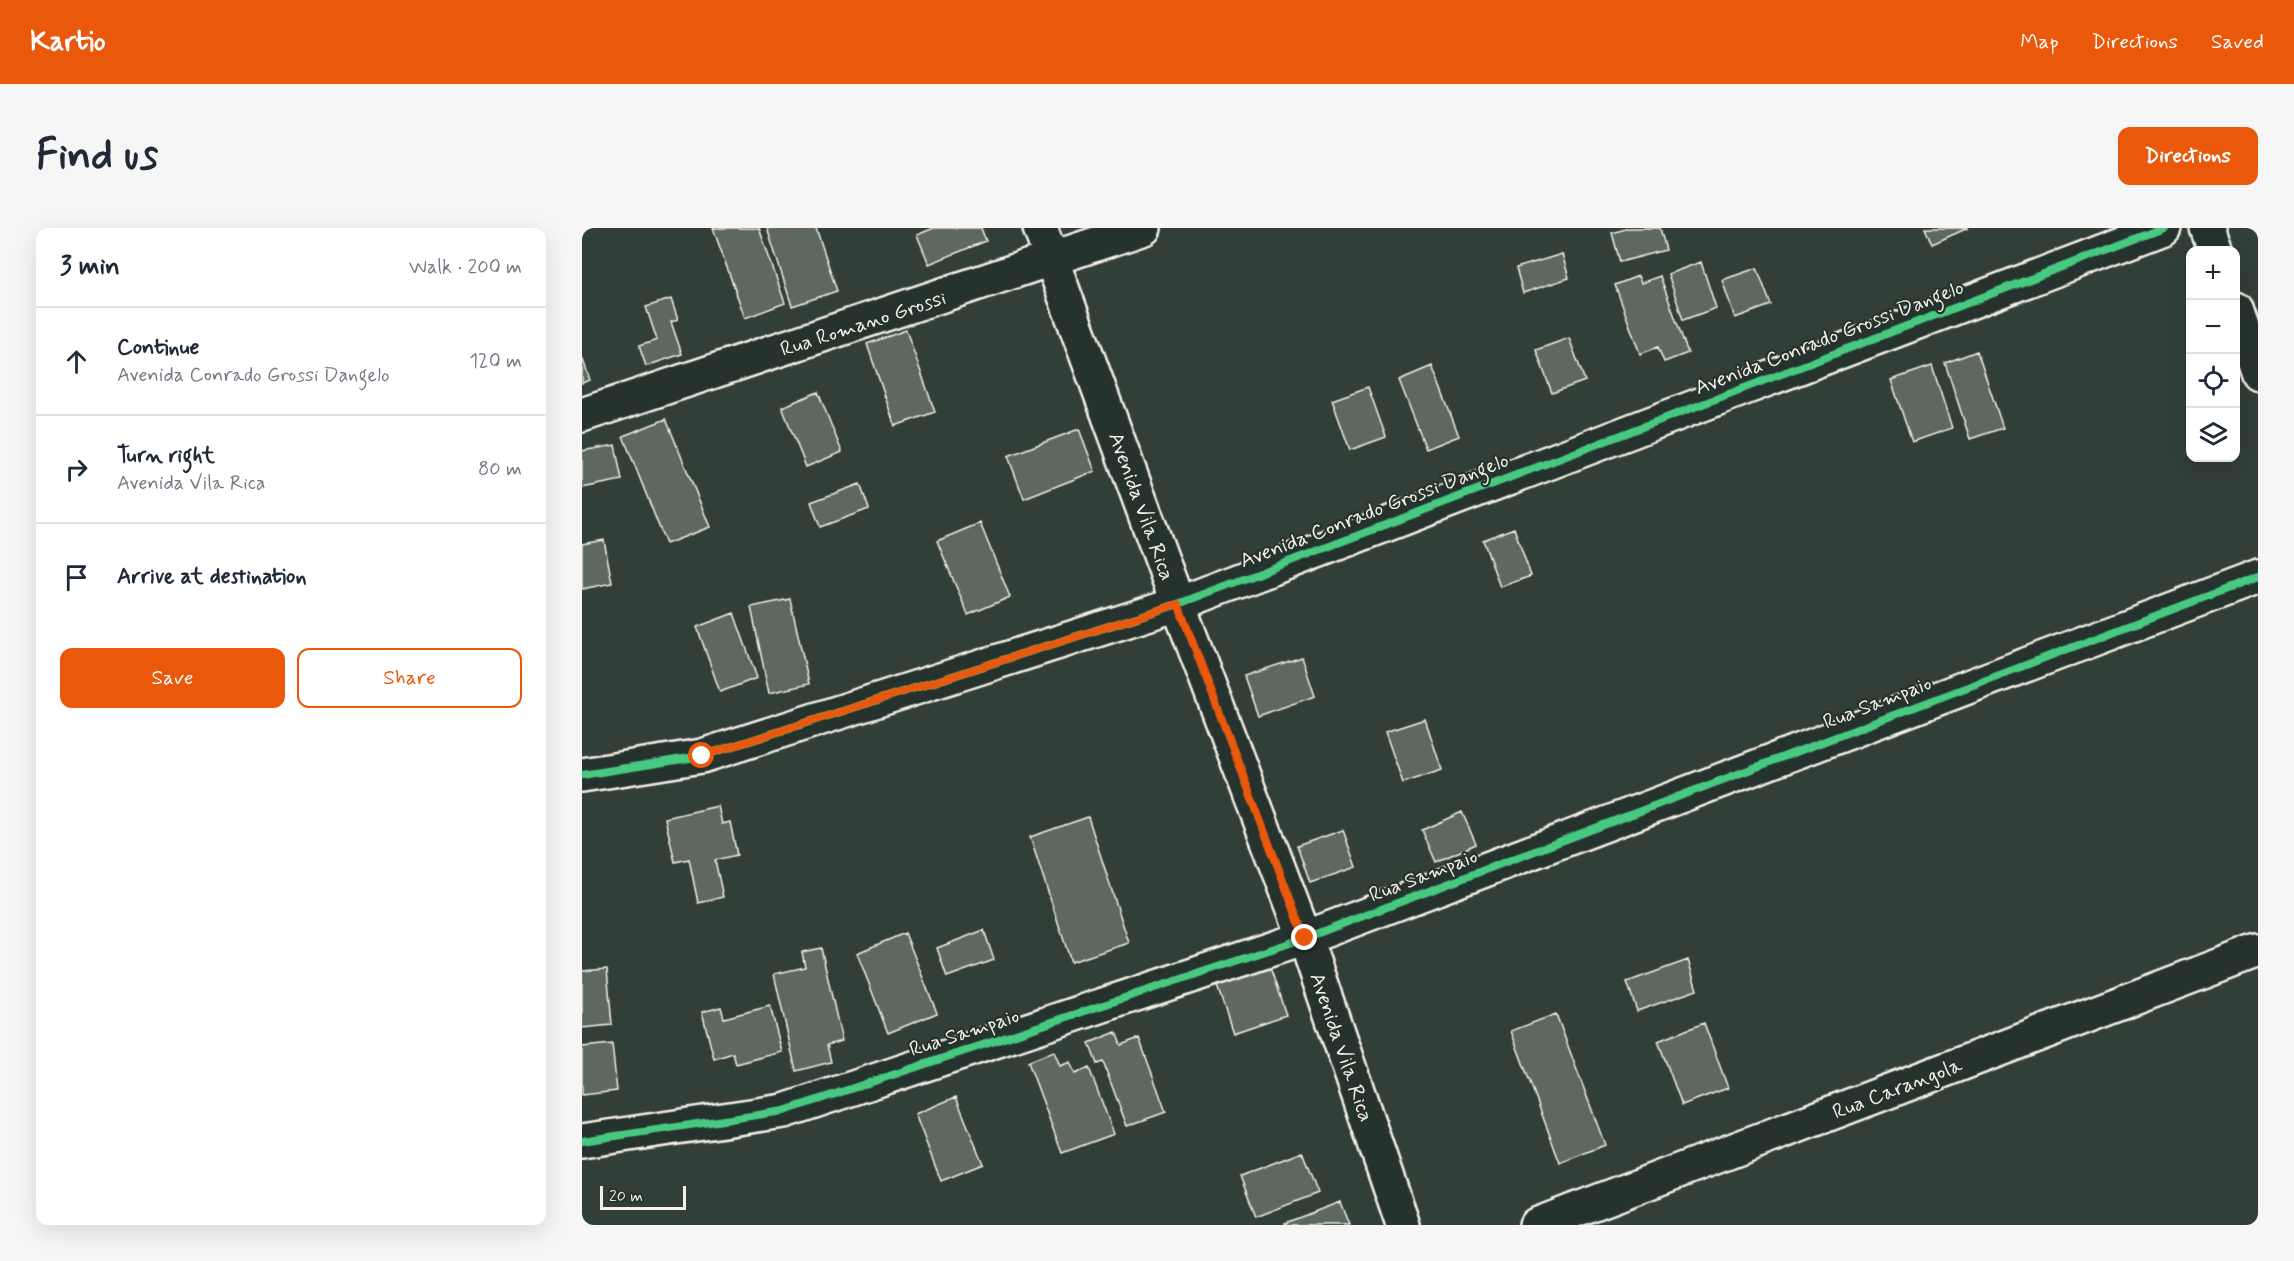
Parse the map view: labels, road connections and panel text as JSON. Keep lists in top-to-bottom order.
{
  "streets": {
    "street": [
      "Rua Romano Grossi",
      "Avenida Conrado Grossi Dangelo",
      "Avenida Vila Rica",
      "Rua Sampaio",
      "Rua Carangola"
    ]
  },
  "crossings": [
    ["Rua Romano Grossi", "Avenida Vila Rica"],
    ["Avenida Conrado Grossi Dangelo", "Avenida Vila Rica"],
    ["Avenida Vila Rica", "Rua Sampaio"]
  ],
  "scale_bar": "20 m",
  "page": {
    "header": "Kartio",
    "nav": ["Map", "Directions", "Saved"],
    "buttons": [
      "Directions",
      ["Save", "Share"]
    ],
    "title": "Find us",
    "heading": ["3 min", "Walk · 200 m"],
    "map_buttons": ["+", "−"],
    "list": [
      ["Continue", "Avenida Conrado Grossi Dangelo", "120 m"],
      ["Turn right", "Avenida Vila Rica", "80 m"],
      "Arrive at destination"
    ],
    "scale": "20 m"
  }
}
